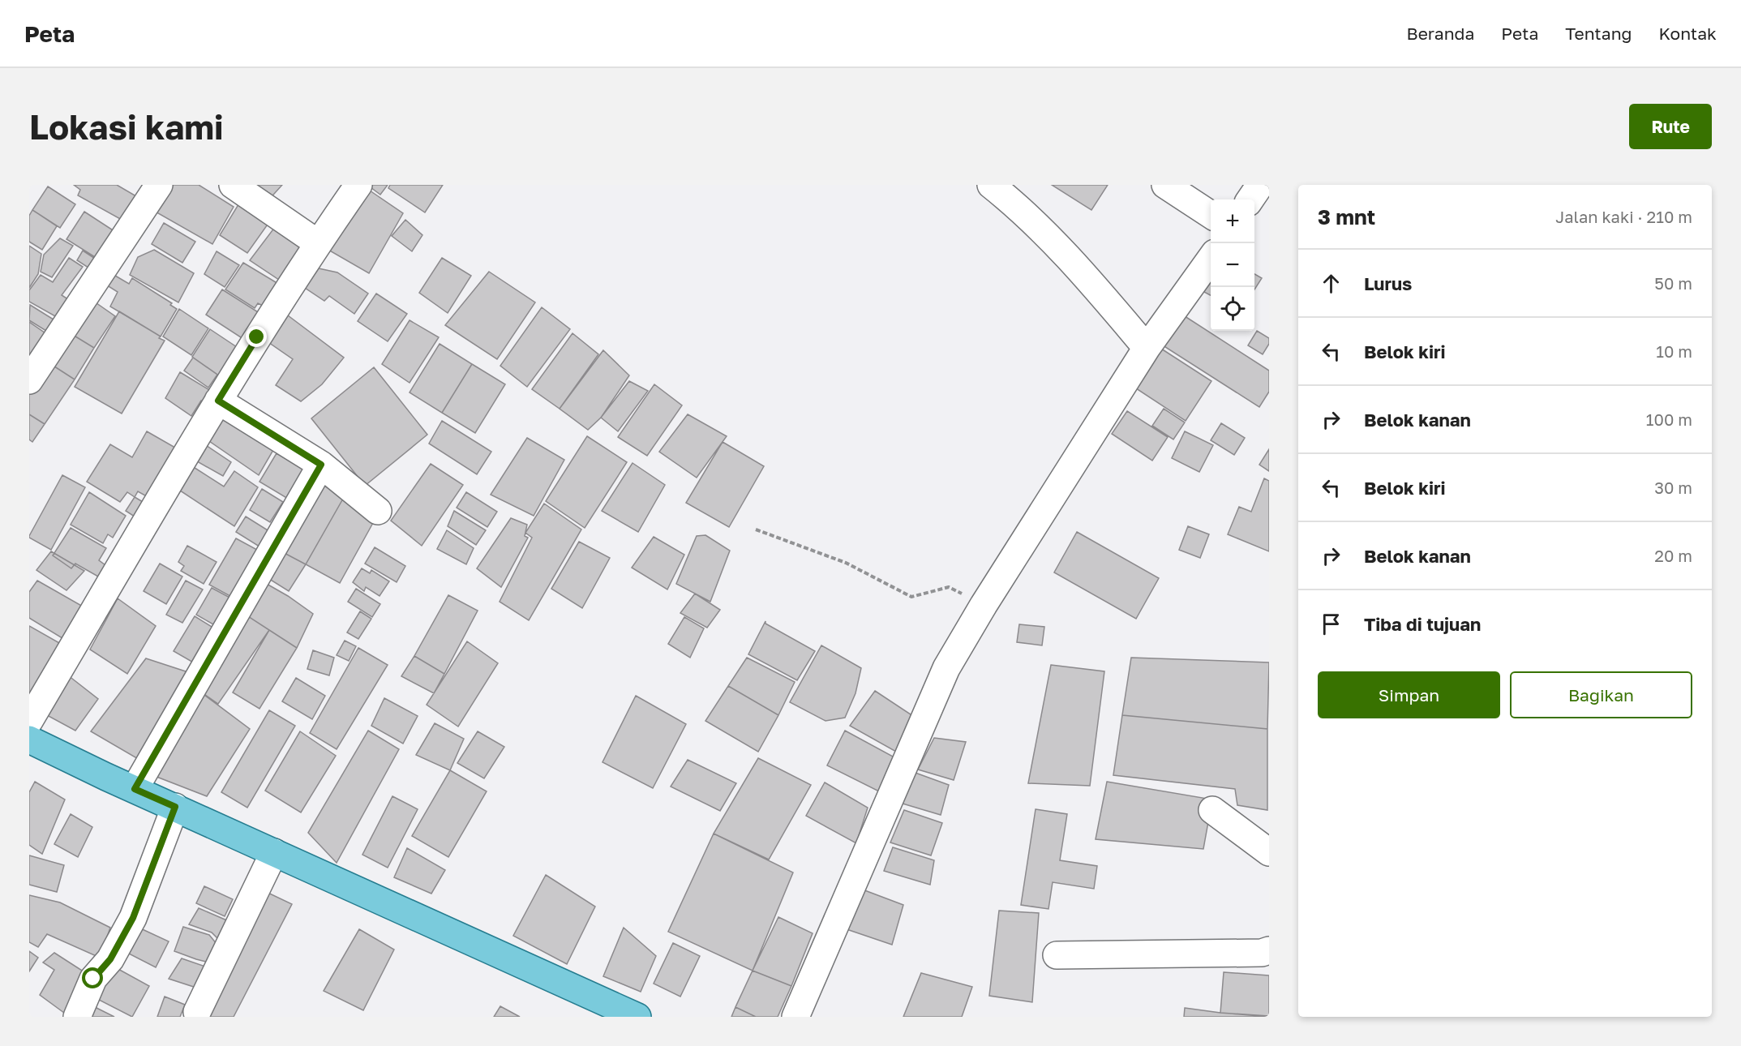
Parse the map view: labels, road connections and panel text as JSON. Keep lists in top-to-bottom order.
{
  "page": {
    "header": "Peta",
    "nav": [
      "Beranda",
      "Peta",
      "Tentang",
      "Kontak"
    ],
    "buttons": [
      "Rute",
      ["Simpan", "Bagikan"]
    ],
    "title": "Lokasi kami",
    "heading": ["3 mnt", "Jalan kaki · 210 m"],
    "map_buttons": ["+", "−"],
    "list": [
      ["Lurus", "50 m"],
      ["Belok kiri", "10 m"],
      ["Belok kanan", "100 m"],
      ["Belok kiri", "30 m"],
      ["Belok kanan", "20 m"],
      "Tiba di tujuan"
    ]
  }
}
